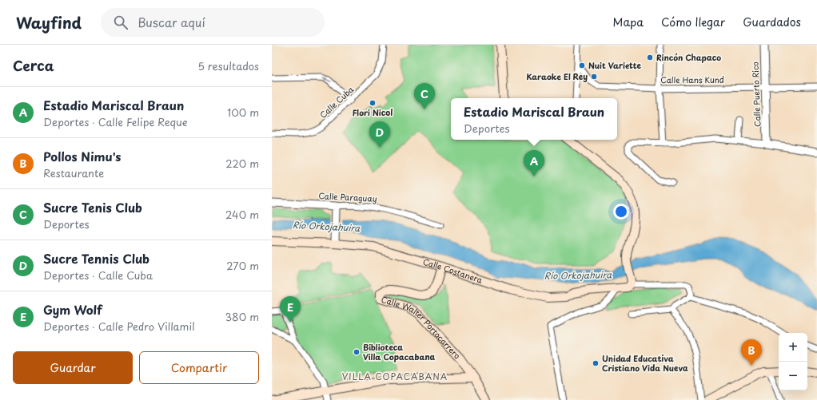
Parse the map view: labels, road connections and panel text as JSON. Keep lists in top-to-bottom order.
{
  "streets": {
    "main road": ["Calle Costanera", "Calle Walter Portocarrero"],
    "street": [
      "Calle Hans Kund",
      "Calle Puerto Rico",
      "Calle Cuba",
      "Calle Paraguay"
    ]
  },
  "crossings": [
    ["Calle Hans Kund", "Calle Puerto Rico"],
    ["Calle Costanera", "Calle Walter Portocarrero"]
  ],
  "districts": ["VILLA COPACABANA"],
  "water": ["Río Orkojahuira"],
  "places": [
    "Rincón Chapaco",
    "Nuit Variette",
    "Karaoke El Rey",
    "Flori Nicol",
    "Biblioteca Villa Copacabana",
    "Unidad Educativa Cristiano Vida Nueva"
  ],
  "page": {
    "header": "Wayfind",
    "search": "Buscar aquí",
    "nav": ["Mapa", "Cómo llegar", "Guardados"],
    "heading": ["Cerca", "5 resultados"],
    "pins": [
      "C",
      "D",
      "A",
      "E",
      "B"
    ],
    "list": [
      {
        "mark": "A",
        "name": "Estadio Mariscal Braun",
        "note": "Deportes · Calle Felipe Reque",
        "value": "100 m"
      },
      {
        "mark": "B",
        "name": "Pollos Nimu's",
        "note": "Restaurante",
        "value": "220 m"
      },
      {
        "mark": "C",
        "name": "Sucre Tenis Club",
        "note": "Deportes",
        "value": "240 m"
      },
      {
        "mark": "D",
        "name": "Sucre Tennis Club",
        "note": "Deportes · Calle Cuba",
        "value": "270 m"
      },
      {
        "mark": "E",
        "name": "Gym Wolf",
        "note": "Deportes · Calle Pedro Villamil",
        "value": "380 m"
      }
    ],
    "popup": ["Estadio Mariscal Braun", "Deportes"],
    "map_buttons": ["+", "−"],
    "buttons": ["Guardar", "Compartir"]
  }
}
